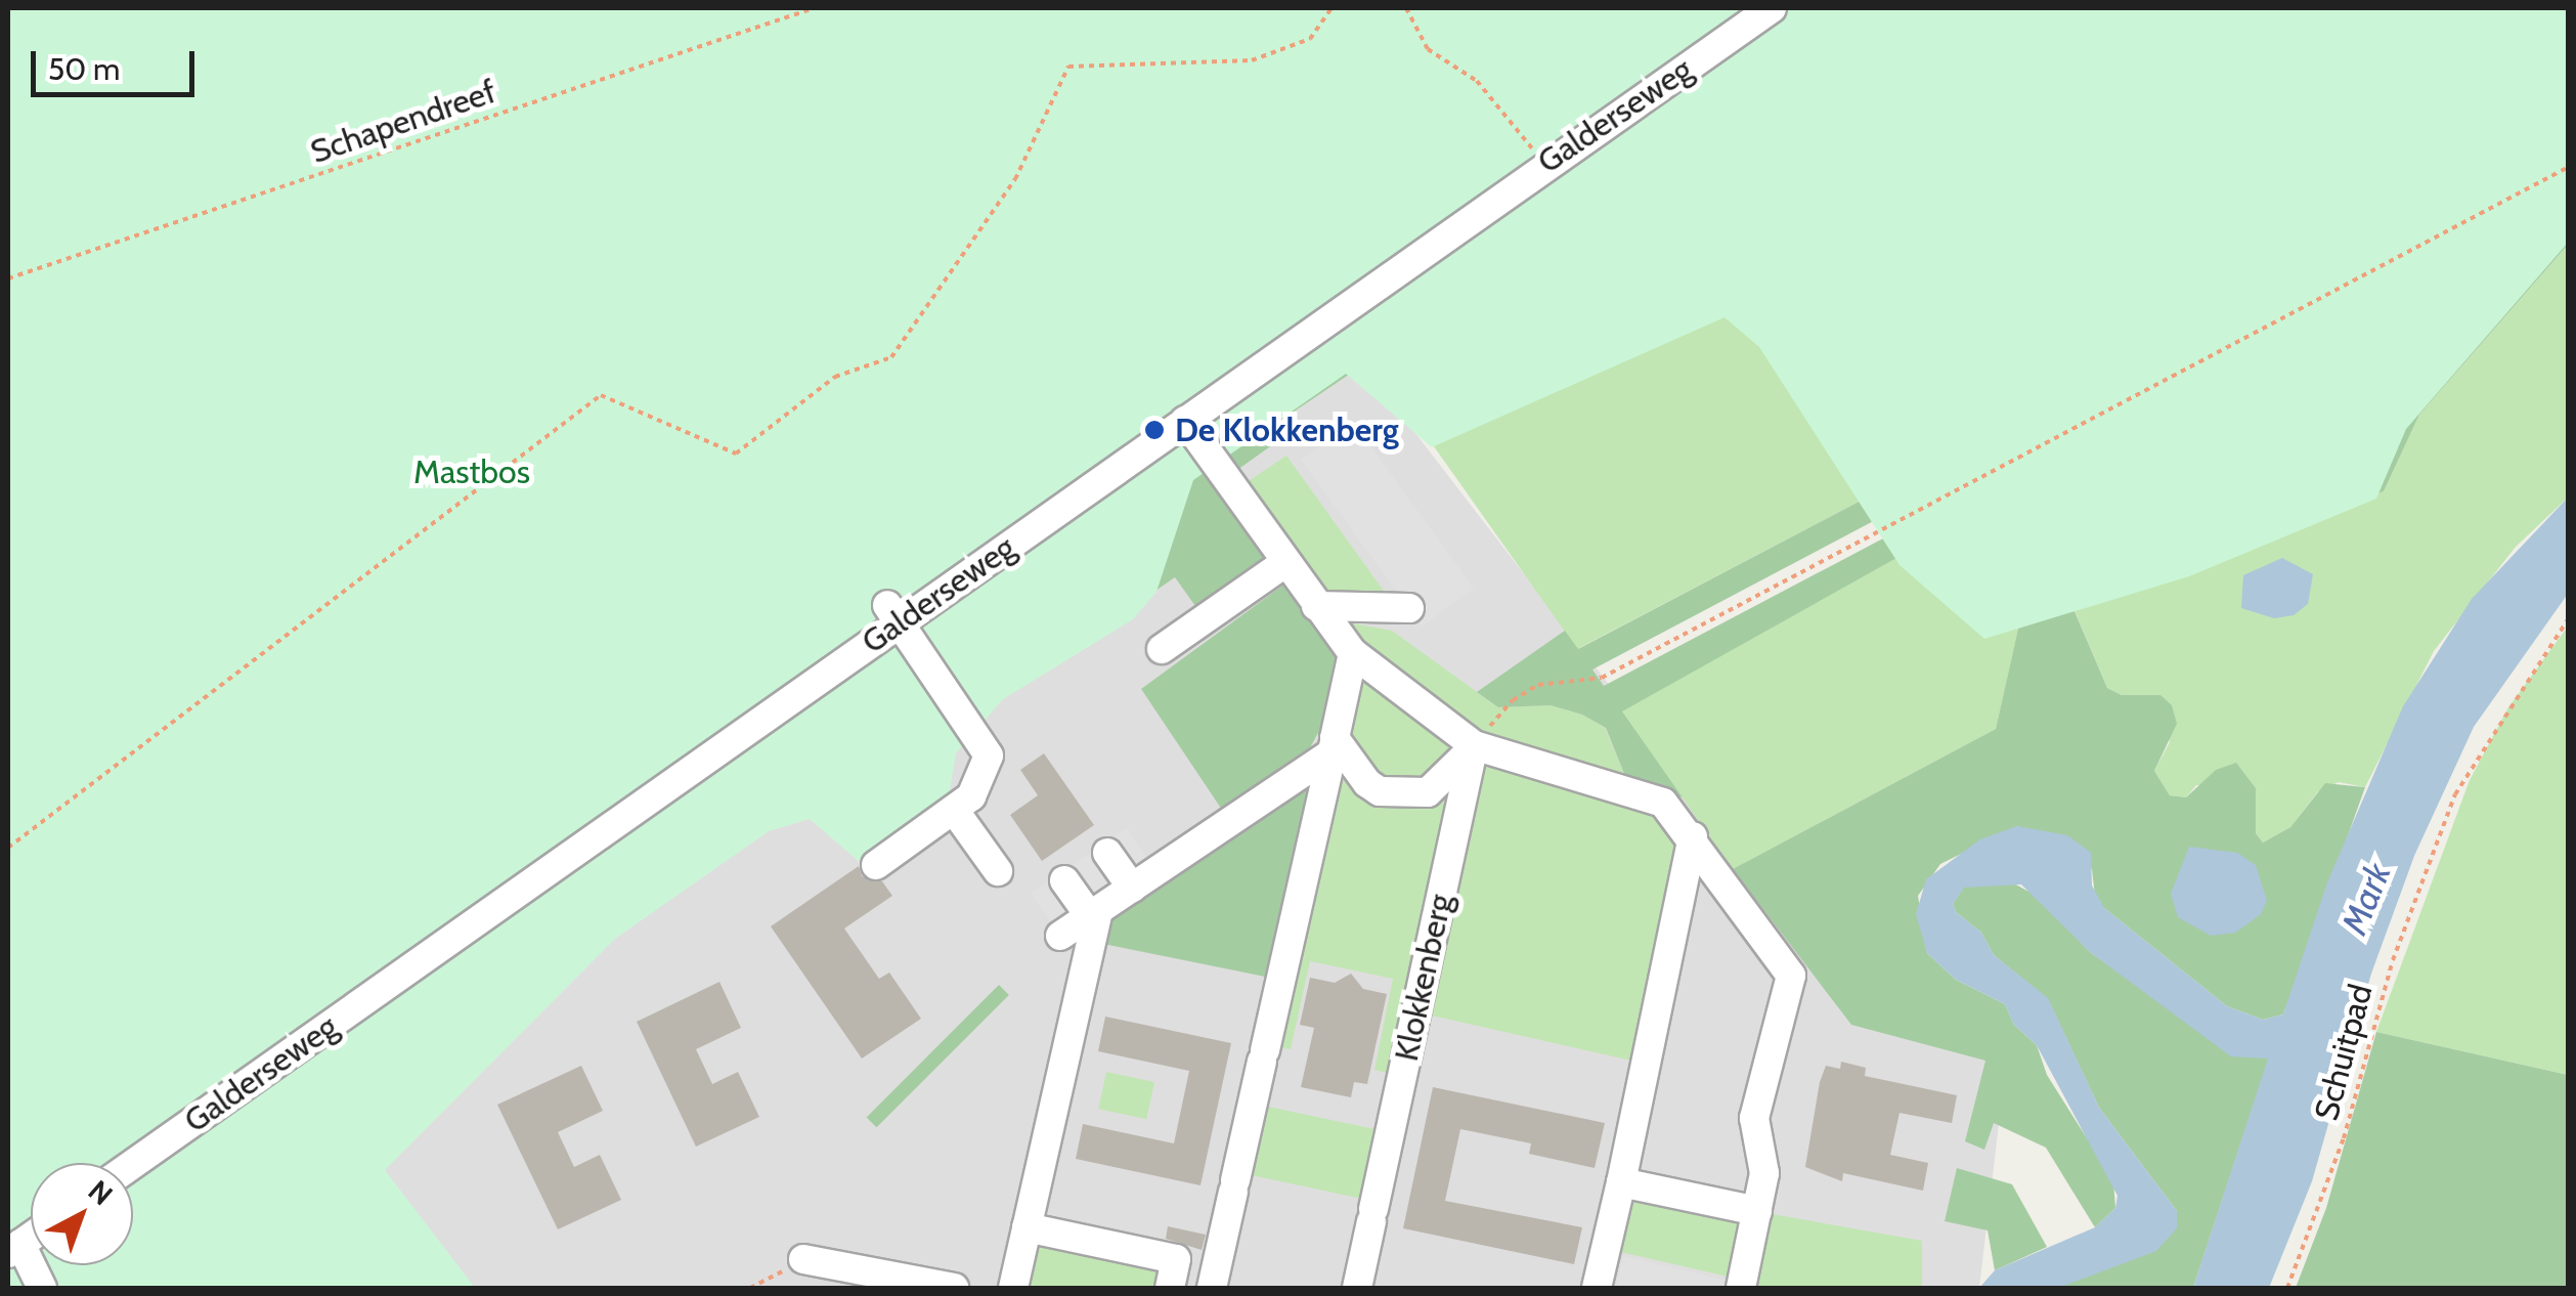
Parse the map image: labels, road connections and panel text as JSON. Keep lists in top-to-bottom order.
{
  "streets": {
    "street": ["Galderseweg", "Klokkenberg"],
    "path": ["Schapendreef", "Schuitpad"]
  },
  "water": ["Mark"],
  "parks": ["Mastbos"],
  "places": ["De Klokkenberg"],
  "scale_bar": "50 m",
  "north": "top right"
}
